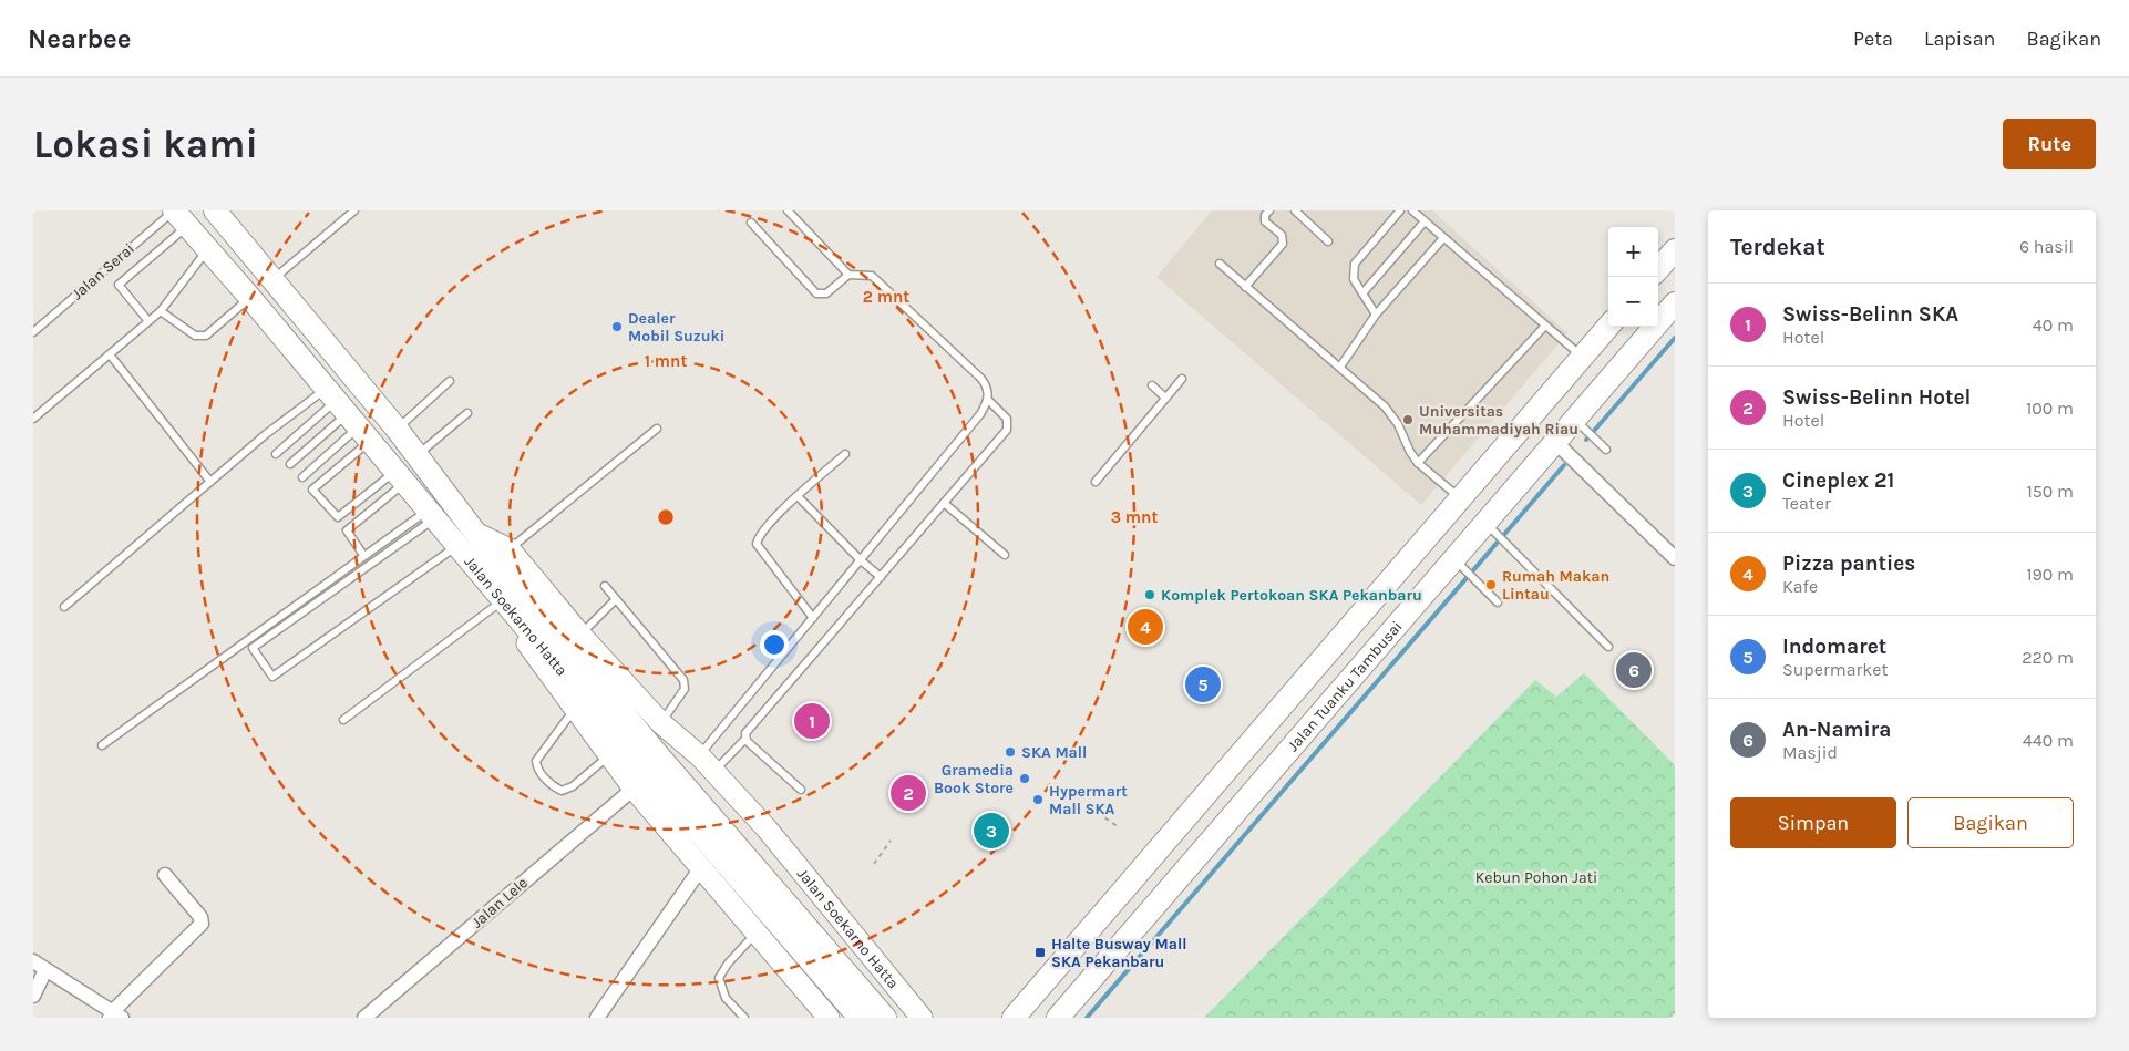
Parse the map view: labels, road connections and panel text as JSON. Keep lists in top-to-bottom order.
{
  "streets": {
    "main road": ["Jalan Soekarno Hatta", "Jalan Tuanku Tambusai"],
    "street": ["Jalan Lele"],
    "lane": ["Jalan Serai"]
  },
  "crossings": [
    ["Jalan Serai", "Jalan Soekarno Hatta"],
    ["Jalan Soekarno Hatta", "Jalan Lele"]
  ],
  "parks": ["Kebun Pohon Jati"],
  "places": {
    "other": [
      "Dealer Mobil Suzuki",
      "Universitas Muhammadiyah Riau",
      "Rumah Makan Lintau",
      "Komplek Pertokoan SKA Pekanbaru",
      "SKA Mall",
      "Gramedia Book Store",
      "Hypermart Mall SKA"
    ],
    "transit": ["Halte Busway Mall SKA Pekanbaru"]
  },
  "page": {
    "header": "Nearbee",
    "nav": ["Peta", "Lapisan", "Bagikan"],
    "buttons": [
      "Rute",
      ["Simpan", "Bagikan"]
    ],
    "title": "Lokasi kami",
    "heading": ["Terdekat", "6 hasil"],
    "map_buttons": ["+", "−"],
    "list": [
      {
        "mark": "1",
        "name": "Swiss-Belinn SKA",
        "note": "Hotel",
        "value": "40 m"
      },
      {
        "mark": "2",
        "name": "Swiss-Belinn Hotel",
        "note": "Hotel",
        "value": "100 m"
      },
      {
        "mark": "3",
        "name": "Cineplex 21",
        "note": "Teater",
        "value": "150 m"
      },
      {
        "mark": "4",
        "name": "Pizza panties",
        "note": "Kafe",
        "value": "190 m"
      },
      {
        "mark": "5",
        "name": "Indomaret",
        "note": "Supermarket",
        "value": "220 m"
      },
      {
        "mark": "6",
        "name": "An-Namira",
        "note": "Masjid",
        "value": "440 m"
      }
    ],
    "pins": [
      "4",
      "6",
      "5",
      "1",
      "2",
      "3"
    ]
  },
  "rings": ["2 mnt", "1 mnt", "3 mnt"]
}
